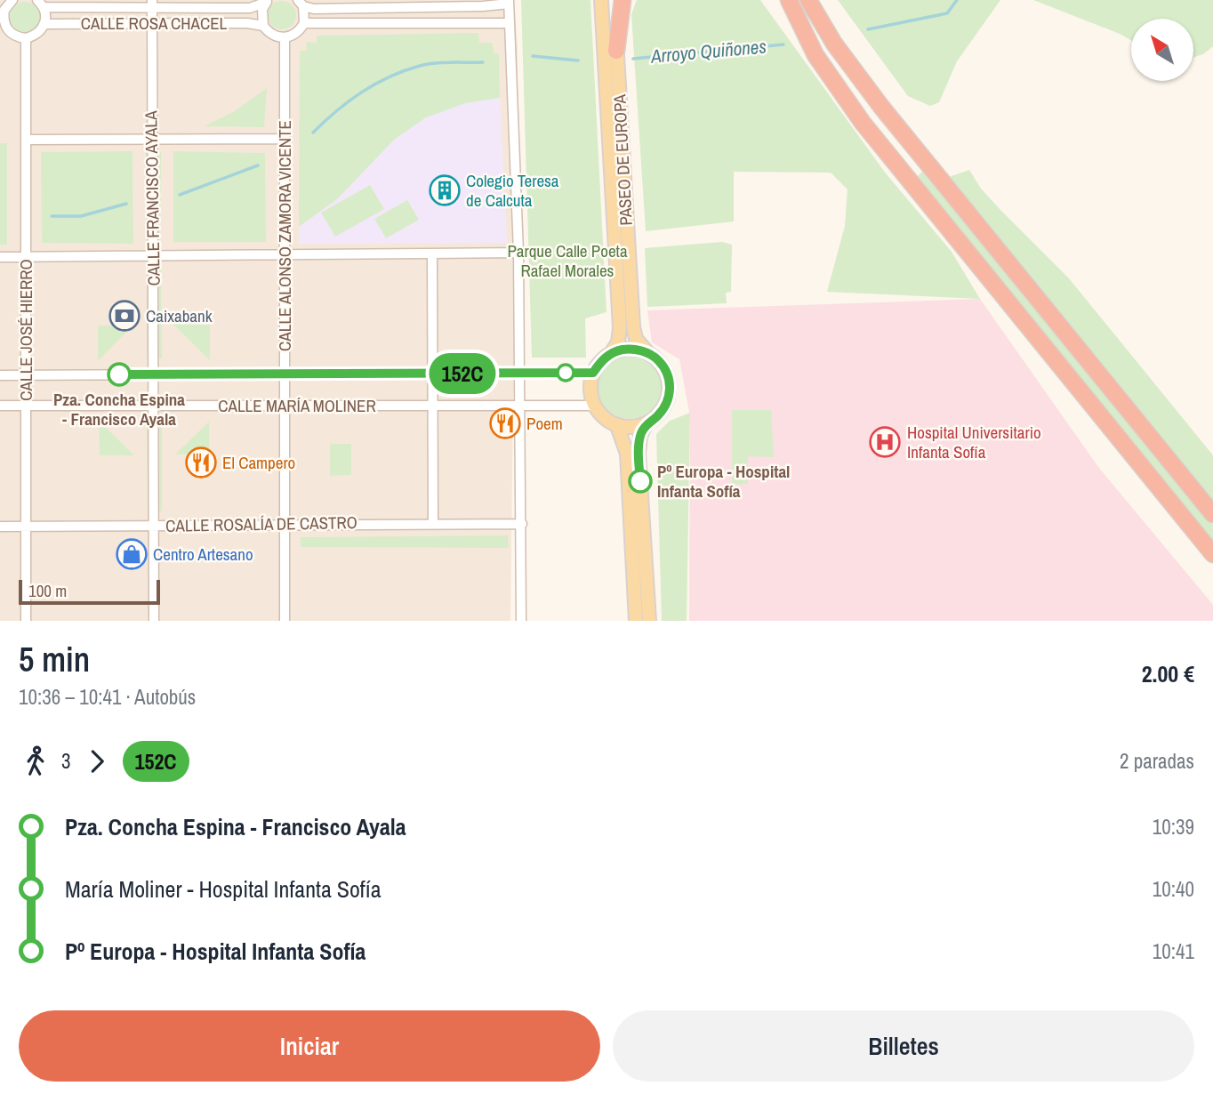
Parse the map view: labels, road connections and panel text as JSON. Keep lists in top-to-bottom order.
{
  "streets": {
    "main road": ["PASEO DE EUROPA"],
    "street": [
      "CALLE ROSA CHACEL",
      "CALLE FRANCISCO AYALA",
      "CALLE ALONSO ZAMORA VICENTE",
      "CALLE JOSÉ HIERRO",
      "CALLE MARÍA MOLINER",
      "CALLE ROSALÍA DE CASTRO"
    ]
  },
  "crossings": [
    ["CALLE ROSA CHACEL", "CALLE FRANCISCO AYALA"],
    ["PASEO DE EUROPA", "CALLE MARÍA MOLINER"],
    ["CALLE FRANCISCO AYALA", "CALLE MARÍA MOLINER"],
    ["CALLE FRANCISCO AYALA", "CALLE ROSALÍA DE CASTRO"],
    ["CALLE ALONSO ZAMORA VICENTE", "CALLE MARÍA MOLINER"],
    ["CALLE ALONSO ZAMORA VICENTE", "CALLE ROSALÍA DE CASTRO"],
    ["CALLE JOSÉ HIERRO", "CALLE MARÍA MOLINER"],
    ["CALLE JOSÉ HIERRO", "CALLE ROSALÍA DE CASTRO"]
  ],
  "water": ["Arroyo Quiñones"],
  "parks": ["Parque Calle Poeta Rafael Morales"],
  "places": {
    "building": ["Colegio Teresa de Calcuta"],
    "bank": ["Caixabank"],
    "other": ["Pza. Concha Espina - Francisco Ayala", "Pº Europa - Hospital Infanta Sofía"],
    "restaurant": ["Poem", "El Campero"],
    "hospital": ["Hospital Universitario Infanta Sofía"],
    "shop": ["Centro Artesano"]
  },
  "lines": ["bus line 152C"],
  "scale_bar": "100 m",
  "north": "top left",
  "page": {
    "on_map": "152C",
    "scale": "100 m",
    "heading": ["5 min", "10:36 – 10:41 · Autobús", "2.00 €"],
    "legs": ["3", "152C", "2 paradas"],
    "list": [
      {
        "name": "Pza. Concha Espina - Francisco Ayala",
        "value": "10:39"
      },
      {
        "name": "María Moliner - Hospital Infanta Sofía",
        "value": "10:40"
      },
      {
        "name": "Pº Europa - Hospital Infanta Sofía",
        "value": "10:41"
      }
    ],
    "buttons": ["Iniciar", "Billetes"]
  }
}
